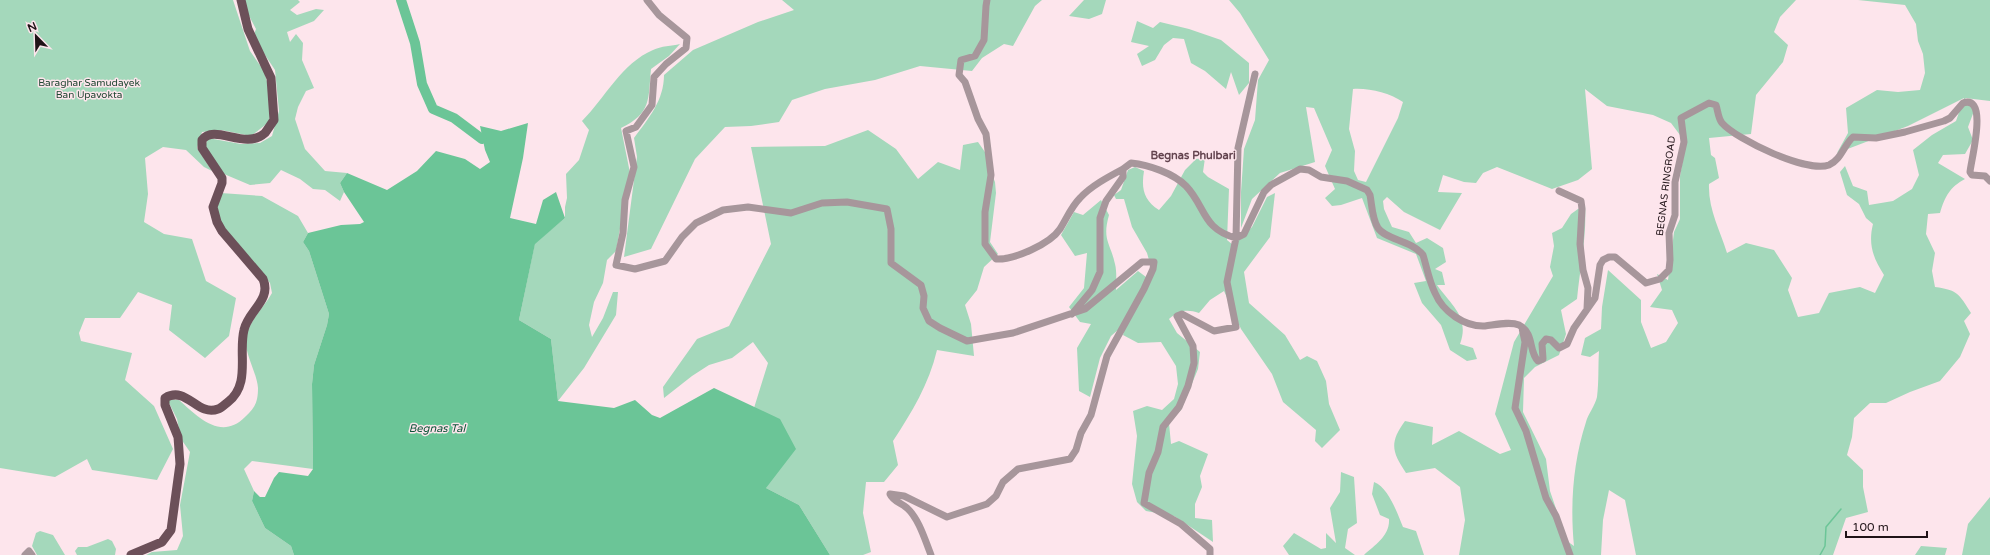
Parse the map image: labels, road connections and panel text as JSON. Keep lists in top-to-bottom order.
{
  "streets": {
    "street": ["BEGNAS RINGROAD"]
  },
  "districts": ["Begnas Phulbari"],
  "water": ["Begnas Tal"],
  "parks": ["Baraghar Samudayek Ban Upavokta"],
  "scale_bar": "100 m",
  "north": "top left"
}
